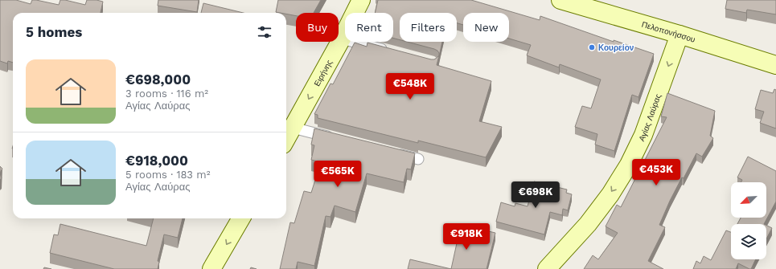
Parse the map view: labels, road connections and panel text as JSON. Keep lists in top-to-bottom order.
{
  "streets": {
    "street": ["Πελοπονήσσου", "Ειρήνης", "Αγίας Λαύρας"]
  },
  "crossings": [
    ["Πελοπονήσσου", "Αγίας Λαύρας"]
  ],
  "one_way": ["Ειρήνης", "Αγίας Λαύρας"],
  "places": ["Κουρείον"],
  "north": "bottom left",
  "page": {
    "chip": [
      "Buy",
      "Rent",
      "Filters",
      "New"
    ],
    "heading": "5 homes",
    "list": [
      {
        "name": "€698,000",
        "note": "3 rooms · 116 m² · Αγίας Λαύρας"
      },
      {
        "name": "€918,000",
        "note": "5 rooms · 183 m² · Αγίας Λαύρας"
      }
    ],
    "price": [
      "€548K",
      "€453K",
      "€565K",
      "€698K",
      "€918K"
    ]
  }
}
